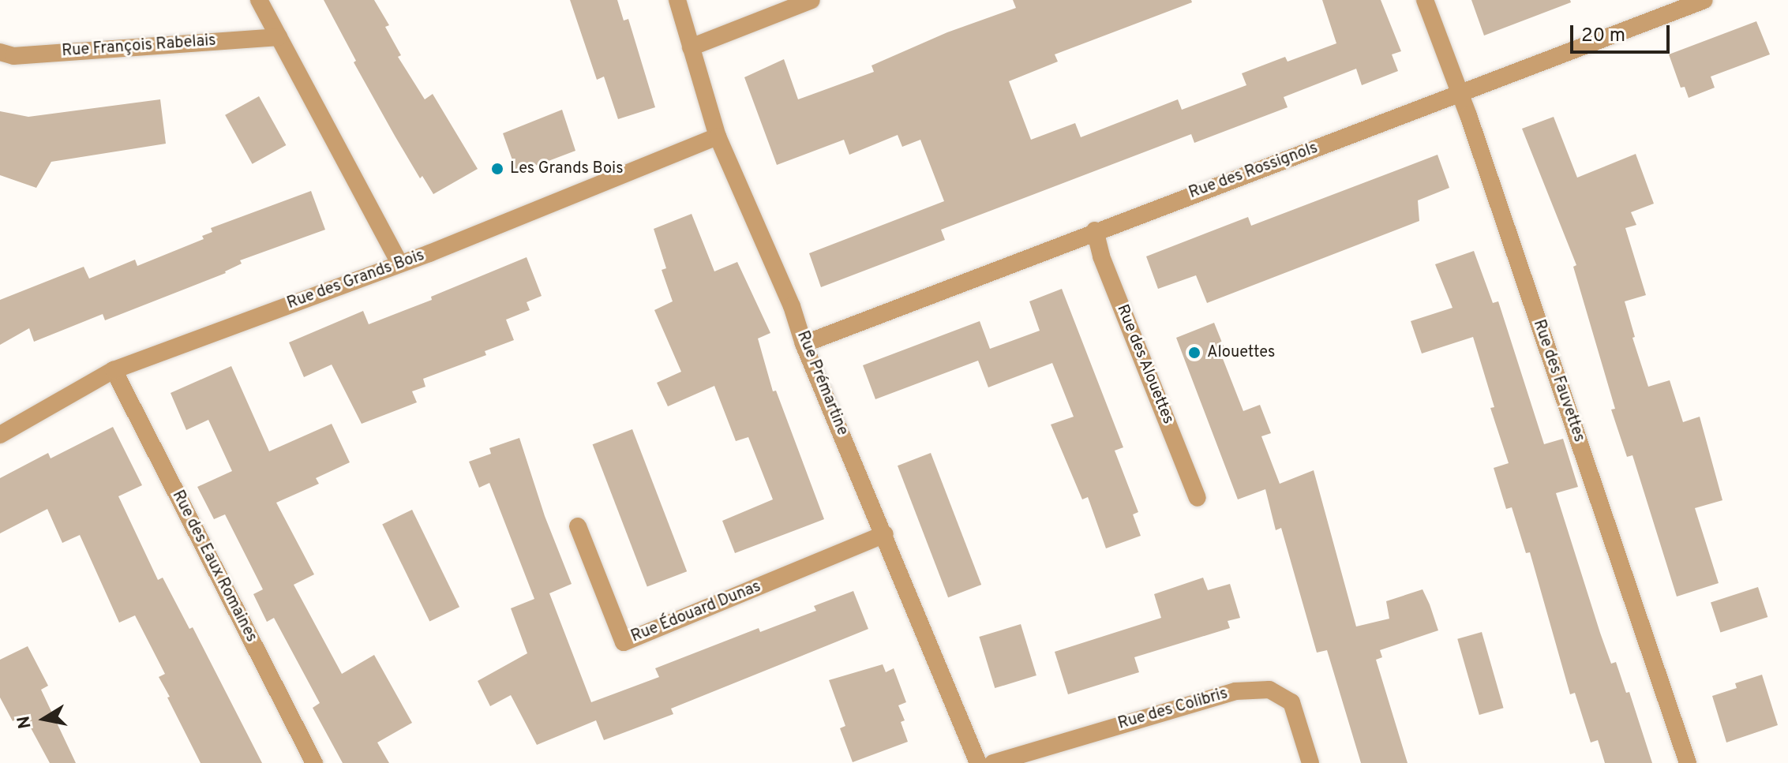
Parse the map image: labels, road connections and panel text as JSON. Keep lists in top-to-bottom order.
{
  "streets": {
    "street": [
      "Rue François Rabelais",
      "Rue des Rossignols",
      "Rue des Grands Bois",
      "Rue des Alouettes",
      "Rue des Fauvettes",
      "Rue Prémartine",
      "Rue des Eaux Romaines",
      "Rue Édouard Dunas",
      "Rue des Colibris"
    ]
  },
  "crossings": [
    ["Rue des Rossignols", "Rue des Alouettes"],
    ["Rue des Rossignols", "Rue des Fauvettes"],
    ["Rue des Rossignols", "Rue Prémartine"],
    ["Rue des Grands Bois", "Rue Prémartine"],
    ["Rue des Grands Bois", "Rue des Eaux Romaines"],
    ["Rue Prémartine", "Rue Édouard Dunas"]
  ],
  "places": ["Les Grands Bois", "Alouettes"],
  "scale_bar": "20 m",
  "north": "left"
}
